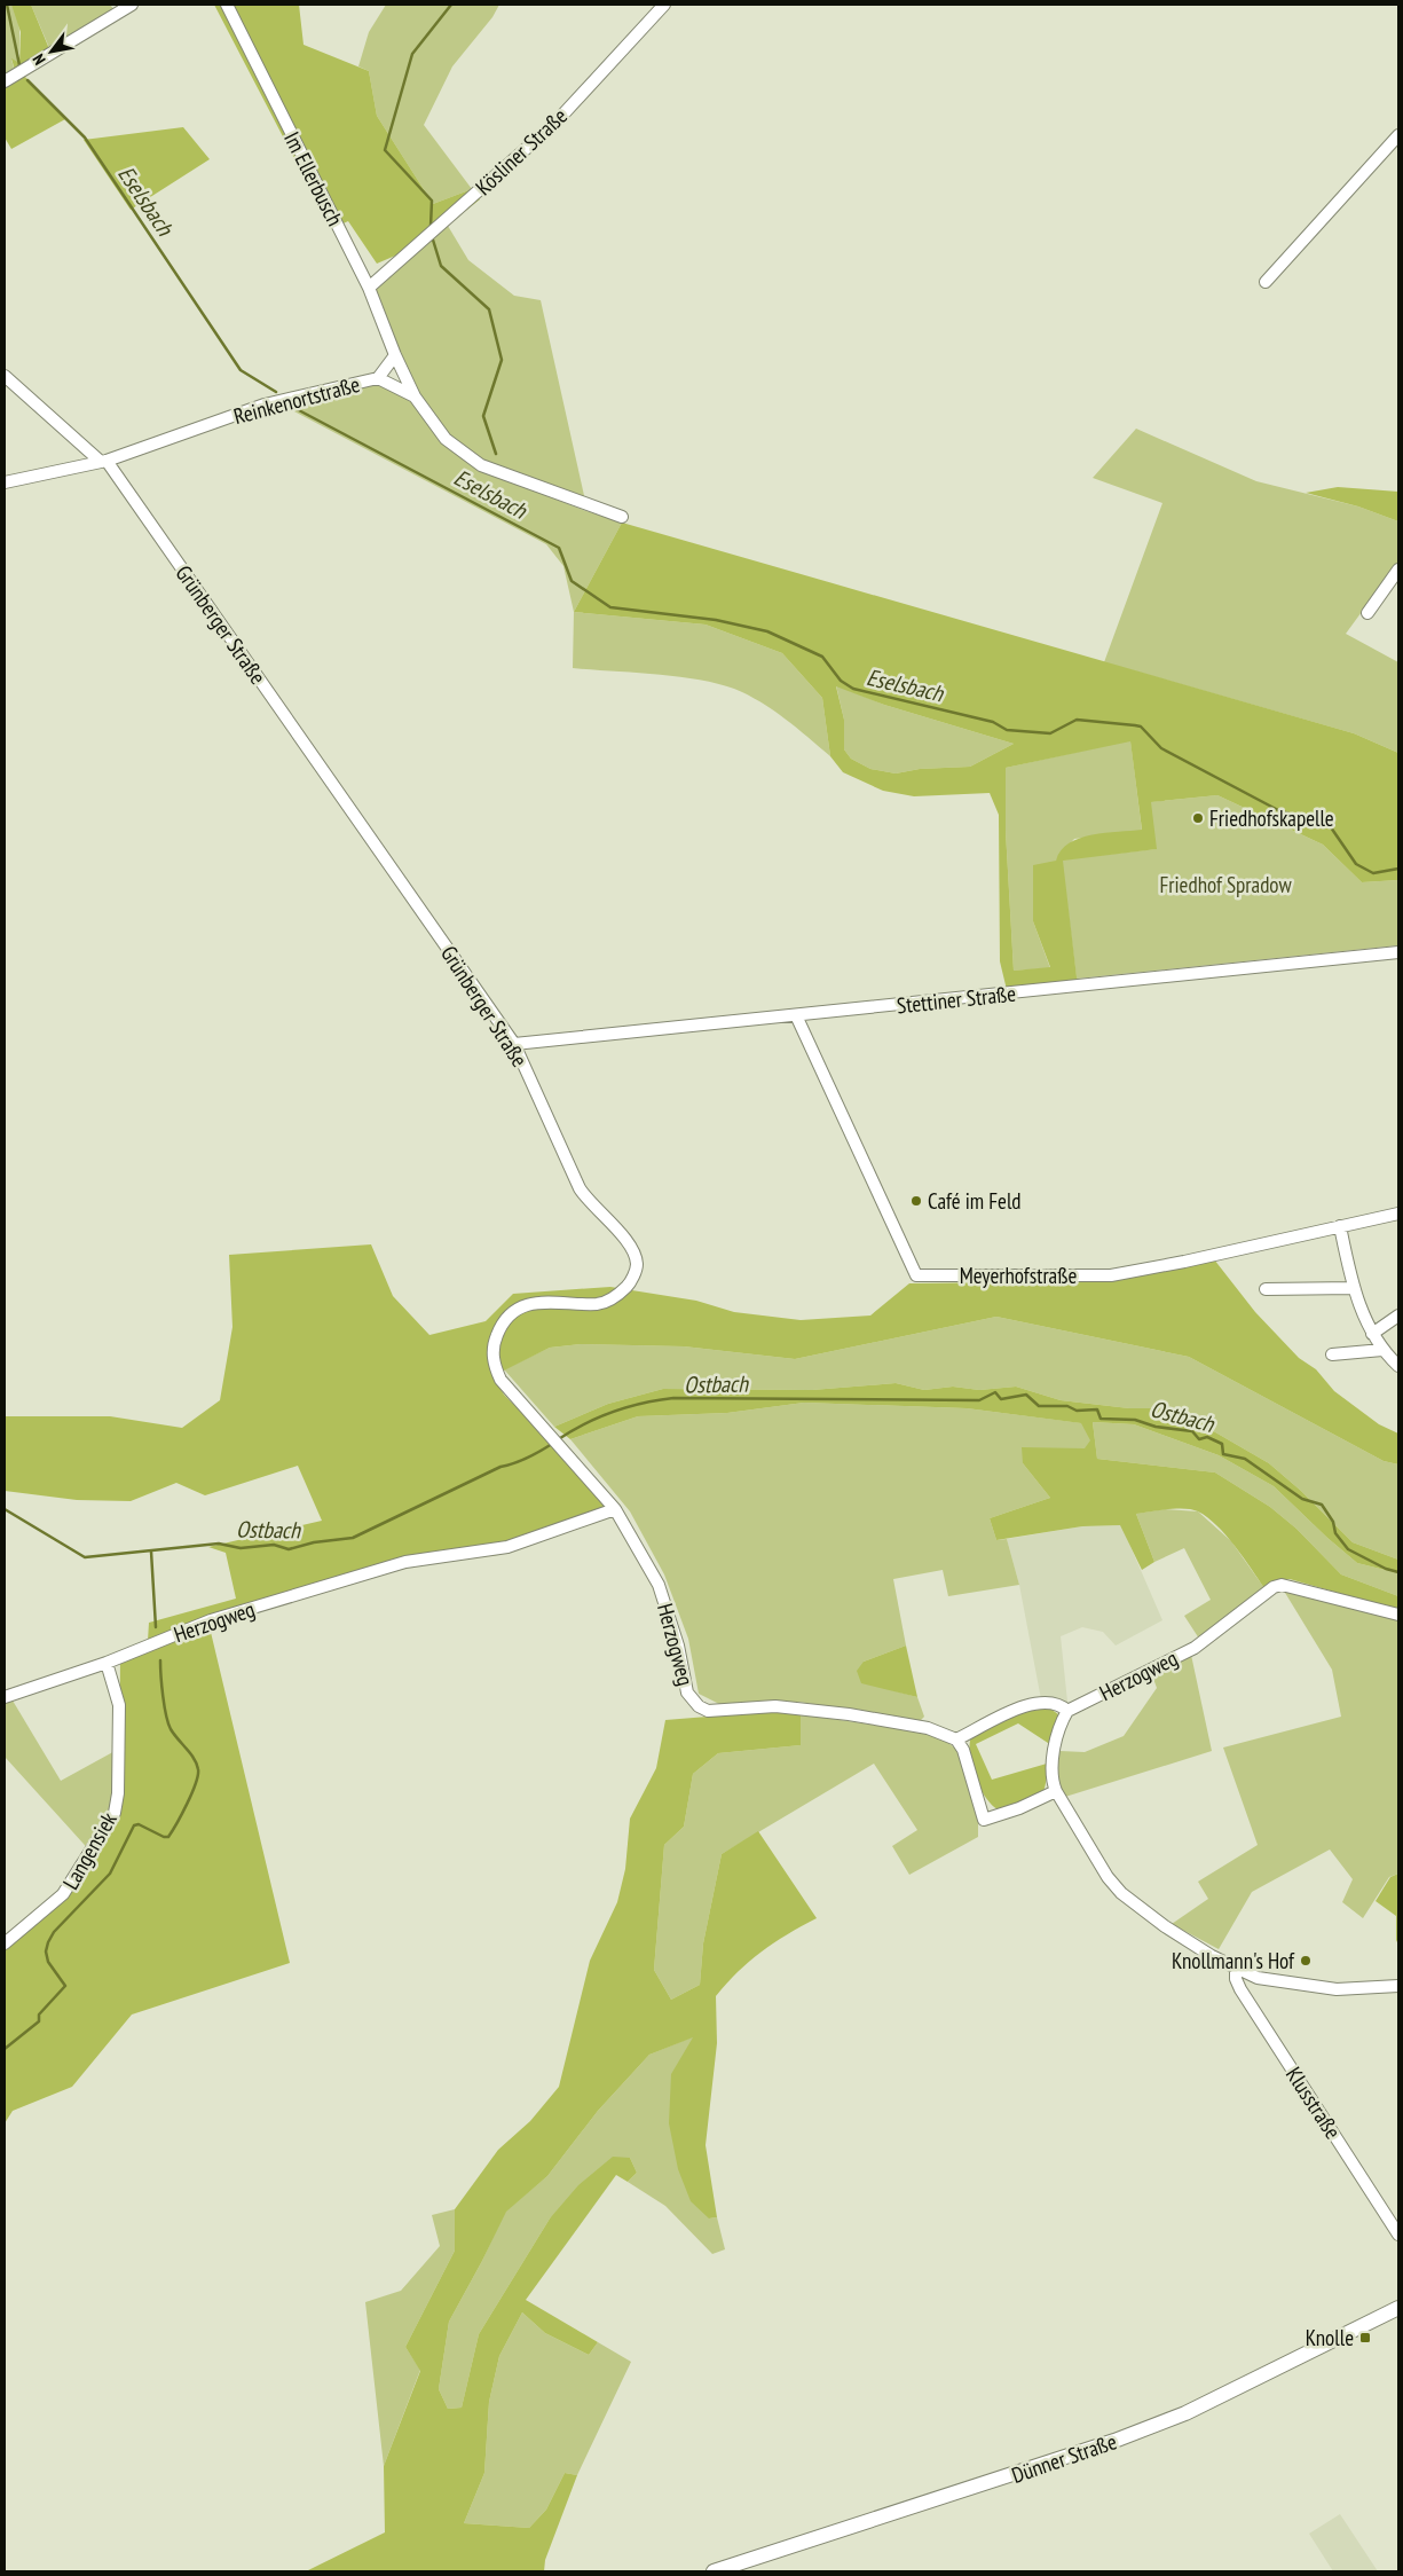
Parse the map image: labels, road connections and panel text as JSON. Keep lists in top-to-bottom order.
{
  "streets": {
    "street": [
      "Kösliner Straße",
      "Im Ellerbusch",
      "Reinkenortstraße",
      "Grünberger Straße",
      "Stettiner Straße",
      "Meyerhofstraße",
      "Herzogweg",
      "Langensiek",
      "Klusstraße",
      "Dünner Straße"
    ]
  },
  "crossings": [
    ["Kösliner Straße", "Im Ellerbusch"],
    ["Im Ellerbusch", "Reinkenortstraße"],
    ["Reinkenortstraße", "Grünberger Straße"],
    ["Grünberger Straße", "Stettiner Straße"],
    ["Grünberger Straße", "Herzogweg"],
    ["Stettiner Straße", "Meyerhofstraße"],
    ["Herzogweg", "Langensiek"]
  ],
  "water": ["Eselsbach", "Ostbach"],
  "parks": ["Friedhof Spradow"],
  "places": {
    "other": ["Friedhofskapelle", "Café im Feld", "Knollmann's Hof"],
    "transit": ["Knolle"]
  },
  "north": "bottom left"
}
